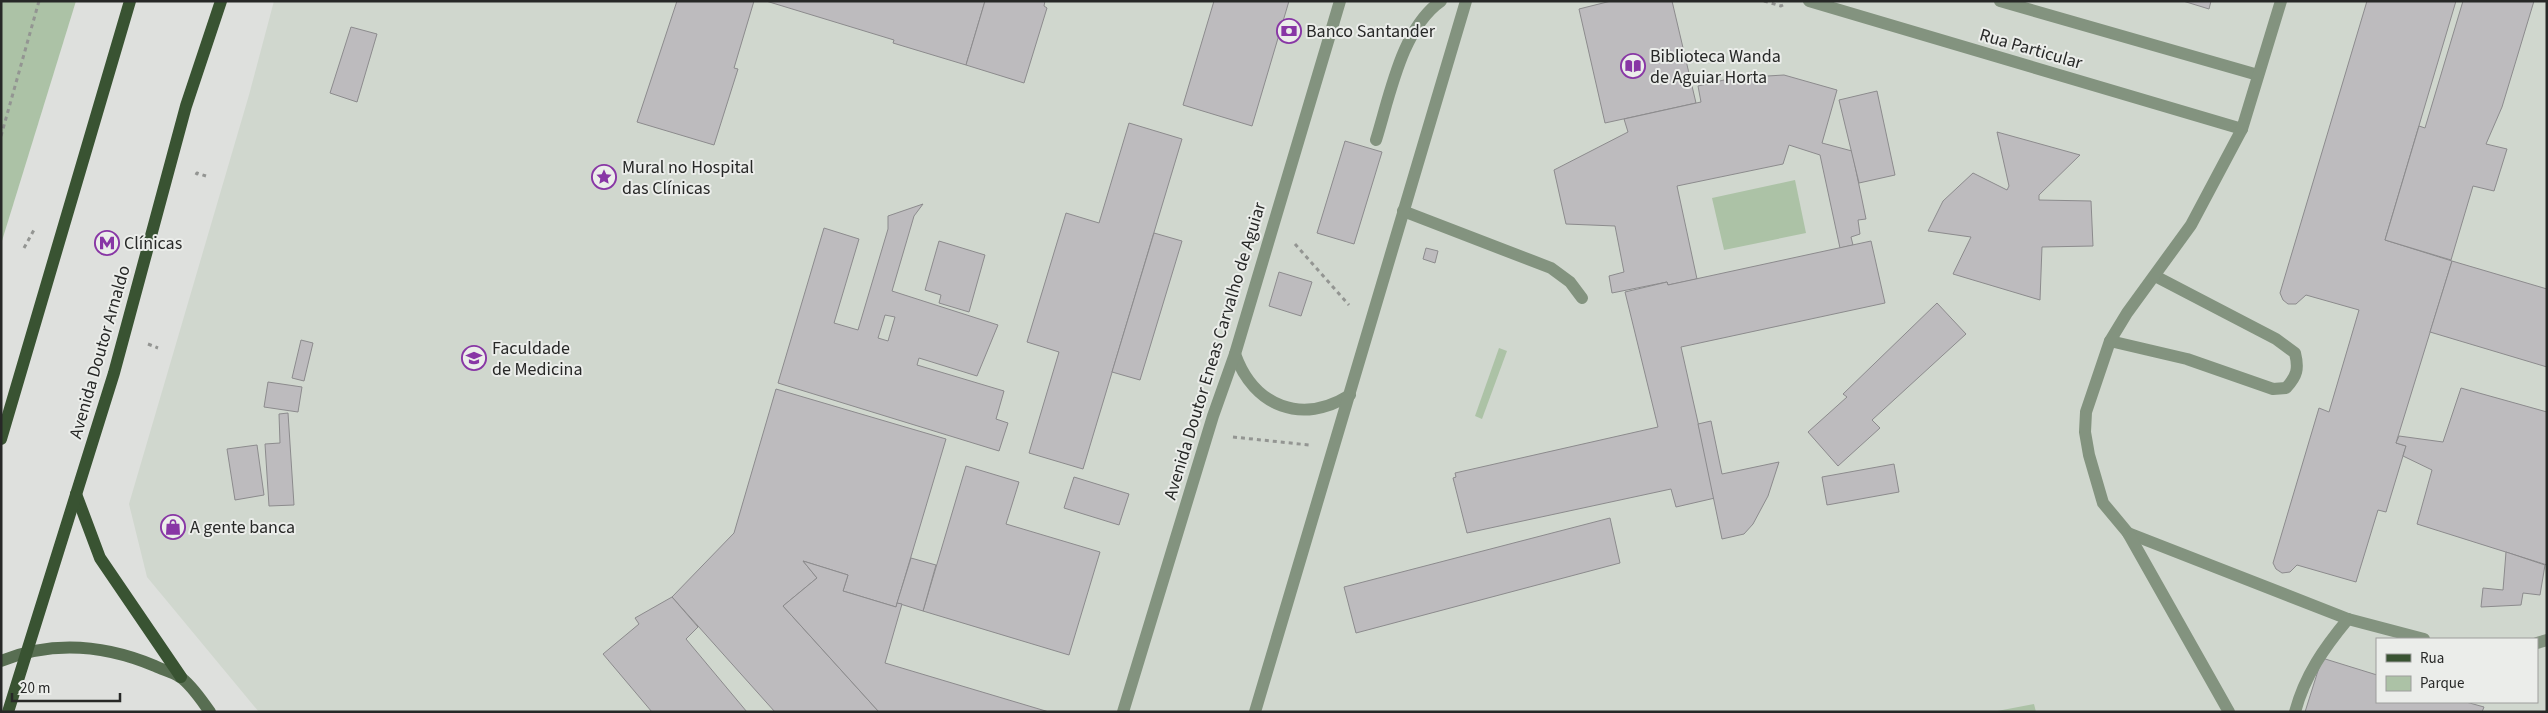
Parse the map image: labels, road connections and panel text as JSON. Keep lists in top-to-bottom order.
{
  "streets": {
    "main road": ["Avenida Doutor Arnaldo"],
    "street": ["Rua Particular", "Avenida Doutor Eneas Carvalho de Aguiar"]
  },
  "places": {
    "bank": ["Banco Santander"],
    "library": ["Biblioteca Wanda de Aguiar Horta"],
    "place": ["Mural no Hospital das Clínicas"],
    "metro station": ["Clínicas"],
    "school or university": ["Faculdade de Medicina"],
    "shop": ["A gente banca"]
  },
  "legend": ["Rua", "Parque"],
  "scale_bar": "20 m"
}
